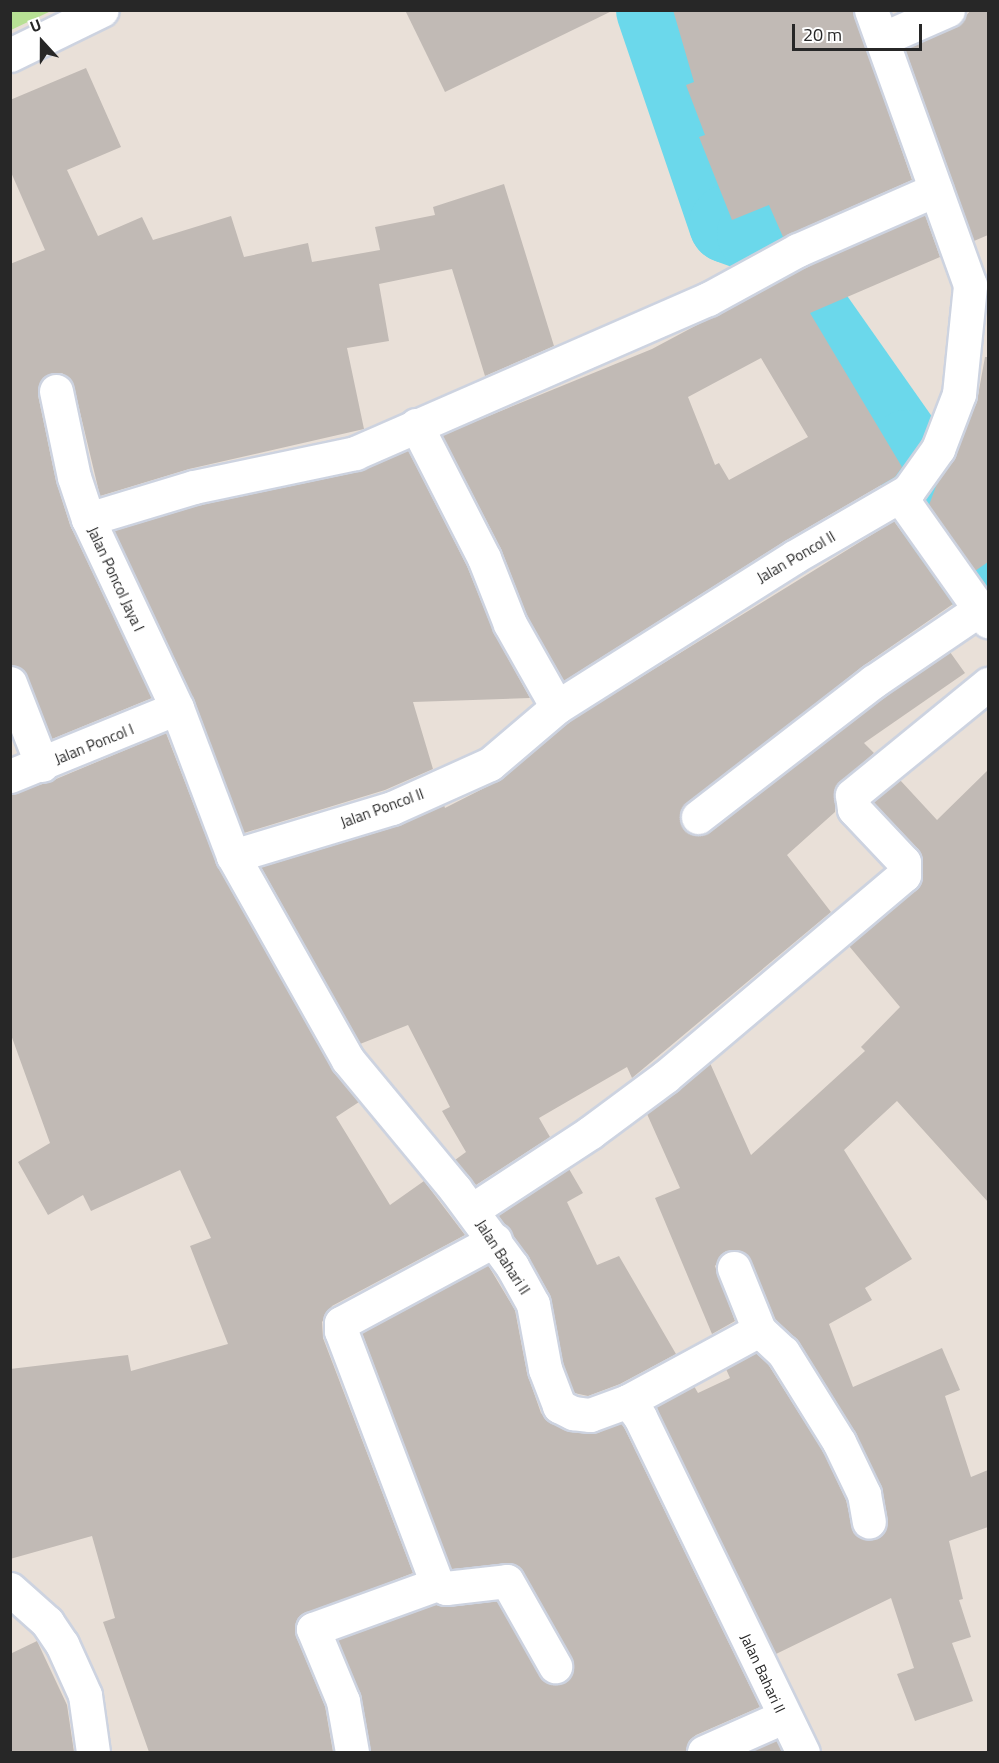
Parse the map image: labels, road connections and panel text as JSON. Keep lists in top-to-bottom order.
{
  "streets": {
    "street": [
      "Jalan Poncol II",
      "Jalan Poncol Jaya I",
      "Jalan Poncol I",
      "Jalan Bahari II"
    ]
  },
  "crossings": [
    ["Jalan Poncol II", "Jalan Poncol Jaya I"],
    ["Jalan Poncol II", "Jalan Bahari II"],
    ["Jalan Poncol Jaya I", "Jalan Poncol I"],
    ["Jalan Poncol Jaya I", "Jalan Bahari II"]
  ],
  "scale_bar": "20 m",
  "north": "top"
}
